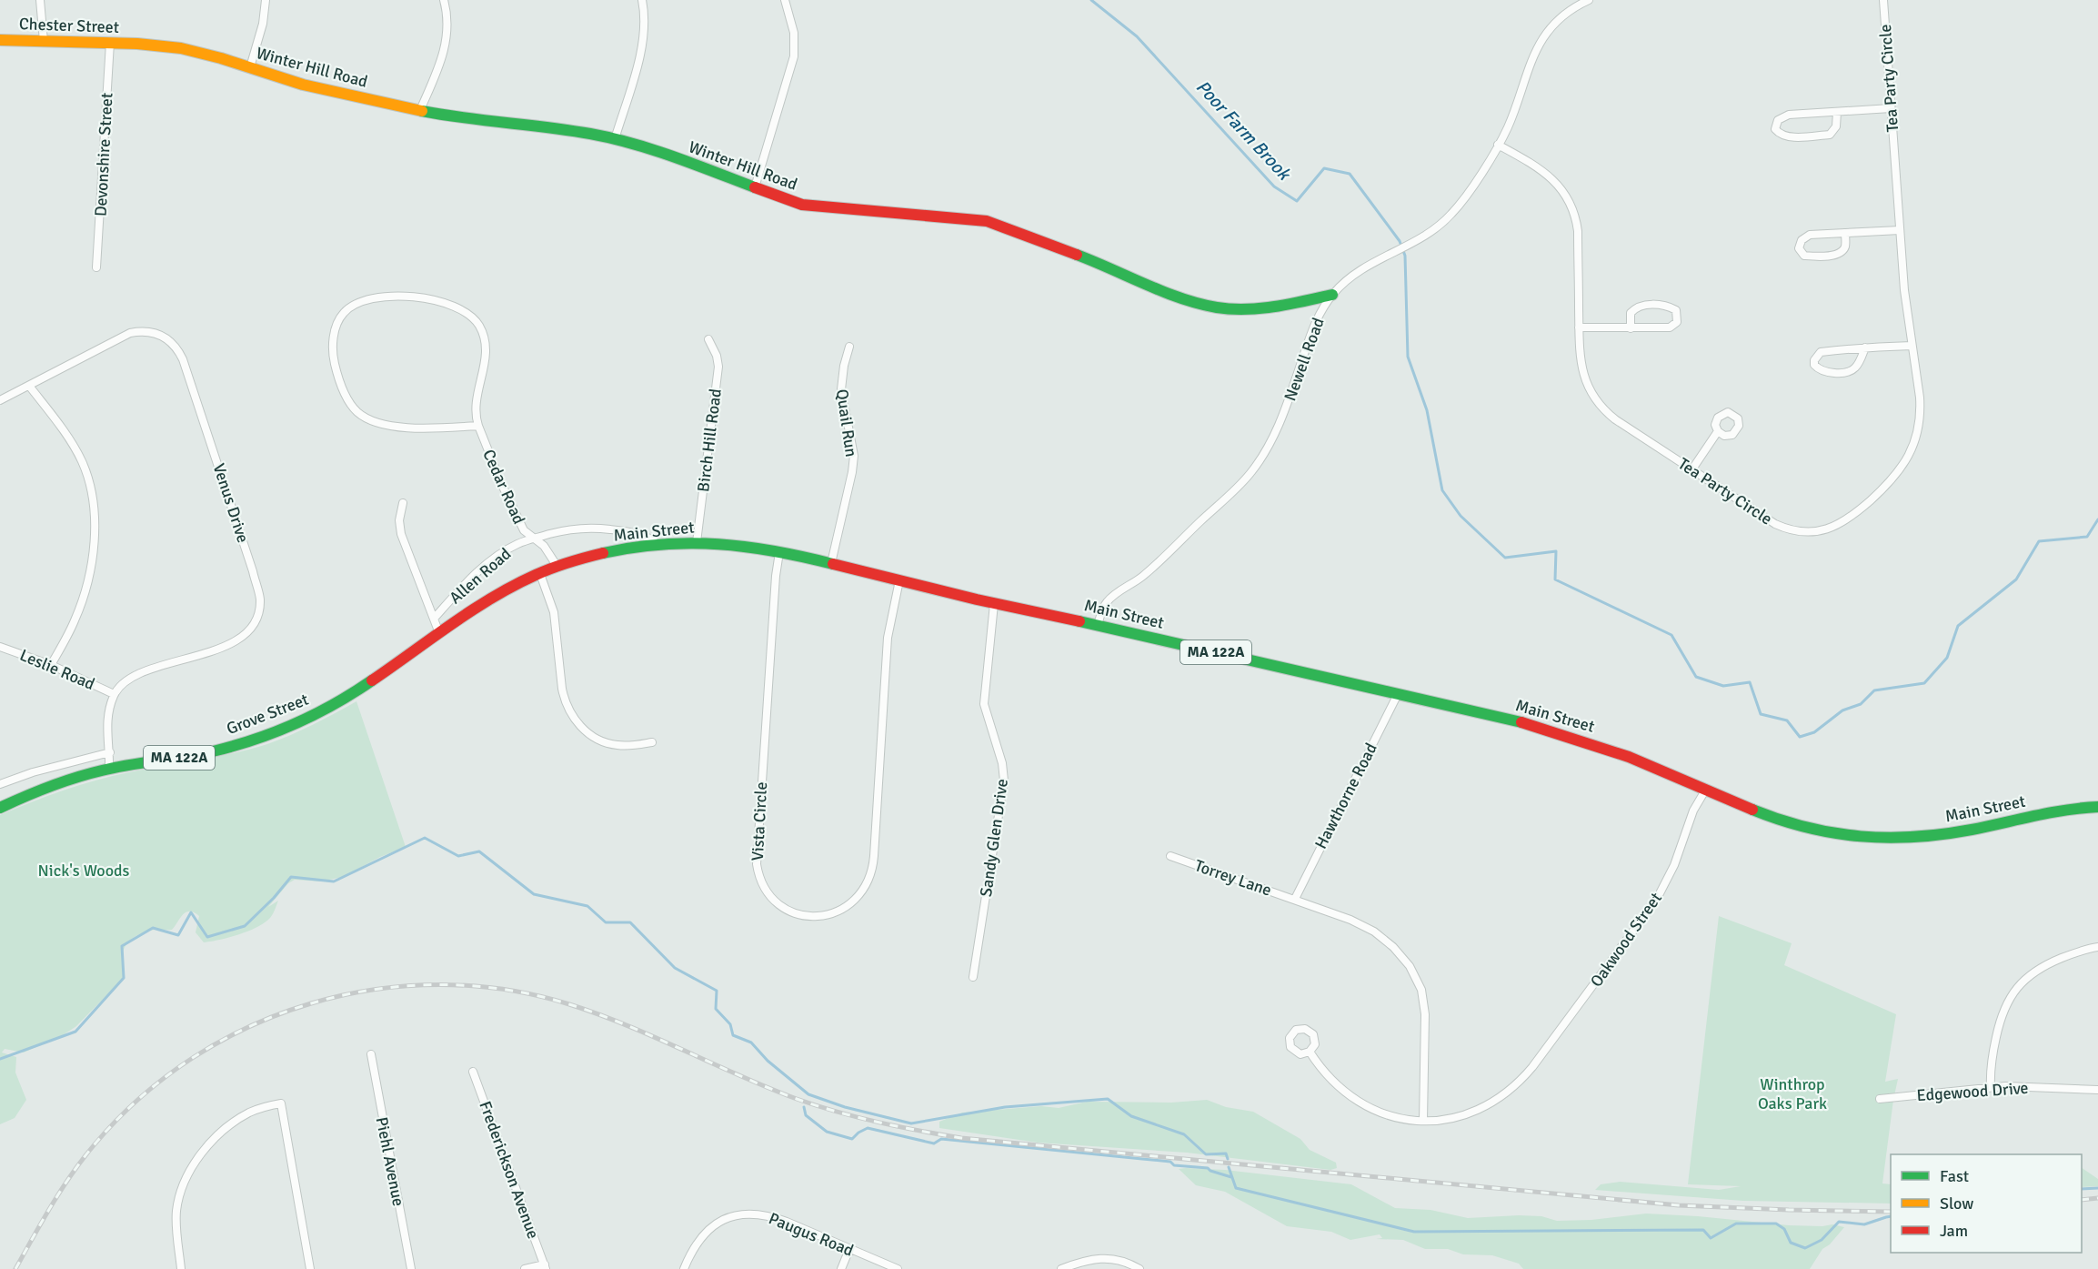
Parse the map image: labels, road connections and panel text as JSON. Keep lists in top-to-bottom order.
{
  "streets": {
    "main road": [
      "Chester Street",
      "Winter Hill Road",
      "Main Street",
      "MA 122A",
      "Grove Street"
    ],
    "street": [
      "Tea Party Circle",
      "Devonshire Street",
      "Newell Road",
      "Quail Run",
      "Birch Hill Road",
      "Cedar Road",
      "Venus Drive",
      "Allen Road",
      "Leslie Road",
      "Hawthorne Road",
      "Vista Circle",
      "Sandy Glen Drive",
      "Torrey Lane",
      "Oakwood Street",
      "Edgewood Drive",
      "Piehl Avenue",
      "Frederickson Avenue",
      "Paugus Road"
    ]
  },
  "crossings": [
    ["Chester Street", "Winter Hill Road"],
    ["Chester Street", "Devonshire Street"],
    ["Winter Hill Road", "Newell Road"],
    ["Tea Party Circle", "Newell Road"],
    ["Newell Road", "Main Street"],
    ["Quail Run", "Main Street"],
    ["Birch Hill Road", "Main Street"],
    ["Cedar Road", "Main Street"],
    ["Cedar Road", "Allen Road"],
    ["Venus Drive", "Leslie Road"],
    ["Main Street", "Allen Road"],
    ["Main Street", "Grove Street"],
    ["Main Street", "Hawthorne Road"],
    ["Main Street", "Vista Circle"],
    ["Main Street", "Sandy Glen Drive"],
    ["Main Street", "Oakwood Street"],
    ["Hawthorne Road", "Torrey Lane"],
    ["Torrey Lane", "Oakwood Street"]
  ],
  "water": ["Poor Farm Brook"],
  "parks": ["Nick's Woods", "Winthrop Oaks Park"],
  "legend": ["Fast", "Slow", "Jam"]
}
